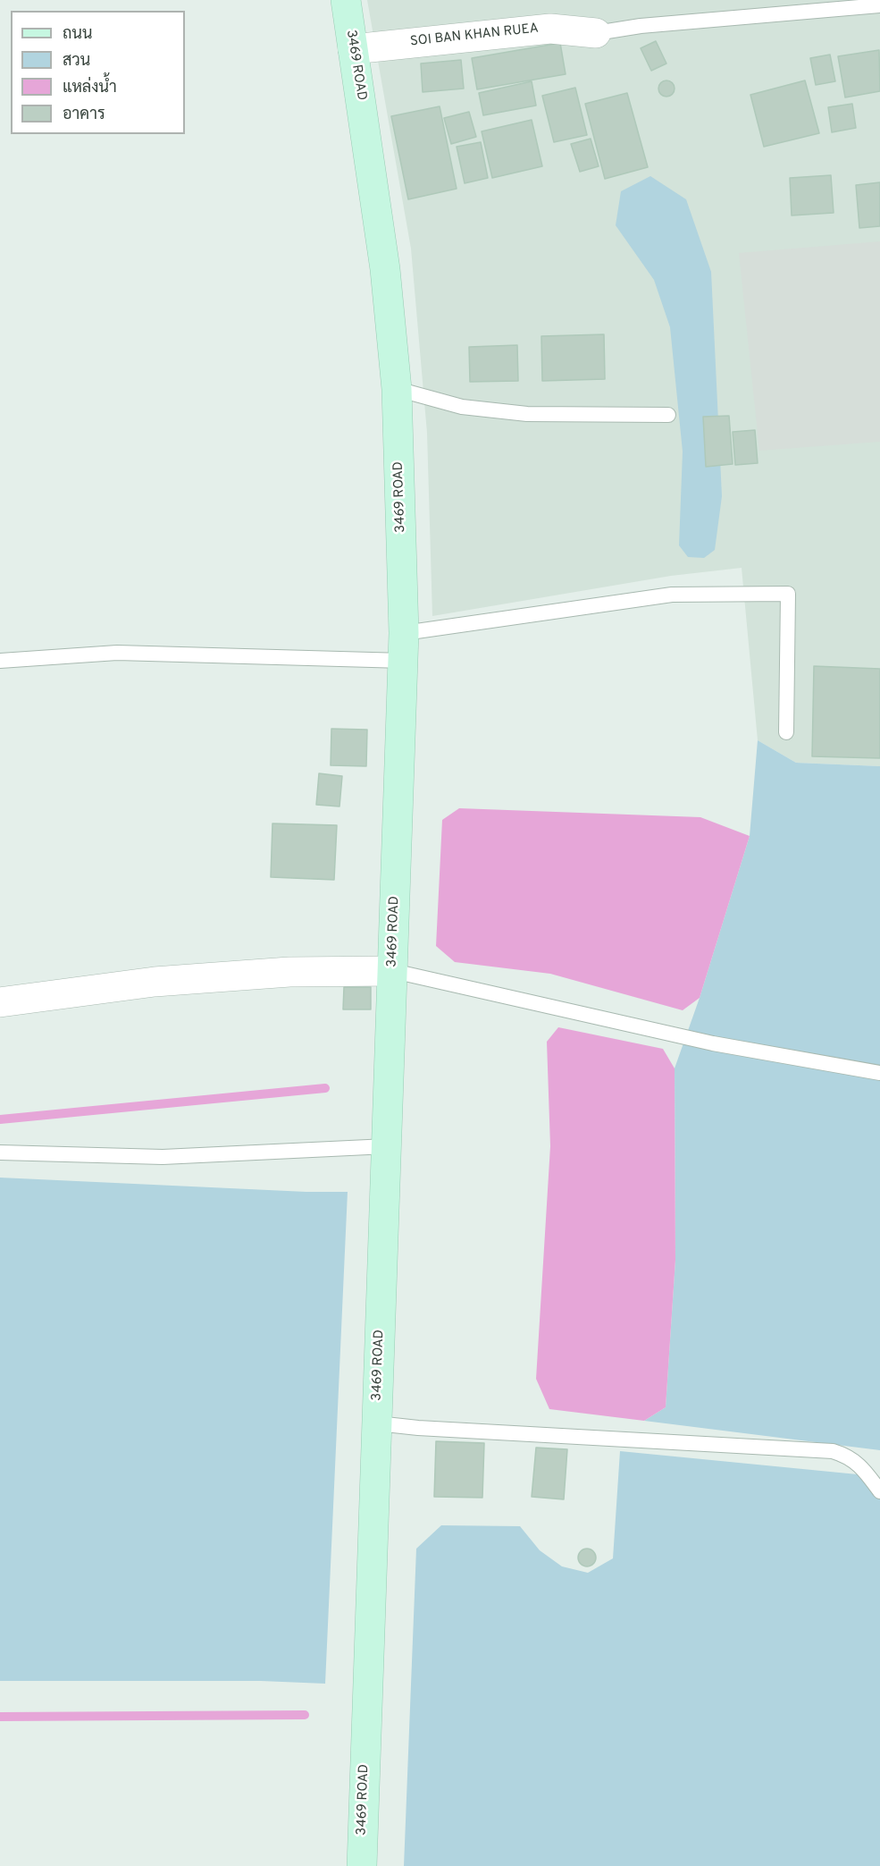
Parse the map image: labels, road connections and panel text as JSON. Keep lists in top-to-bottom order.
{
  "streets": {
    "street": ["SOI BAN KHAN RUEA", "3469 ROAD"]
  },
  "crossings": [
    ["SOI BAN KHAN RUEA", "3469 ROAD"]
  ],
  "legend": [
    "ถนน",
    "สวน",
    "แหล่งน้ำ",
    "อาคาร"
  ]
}
